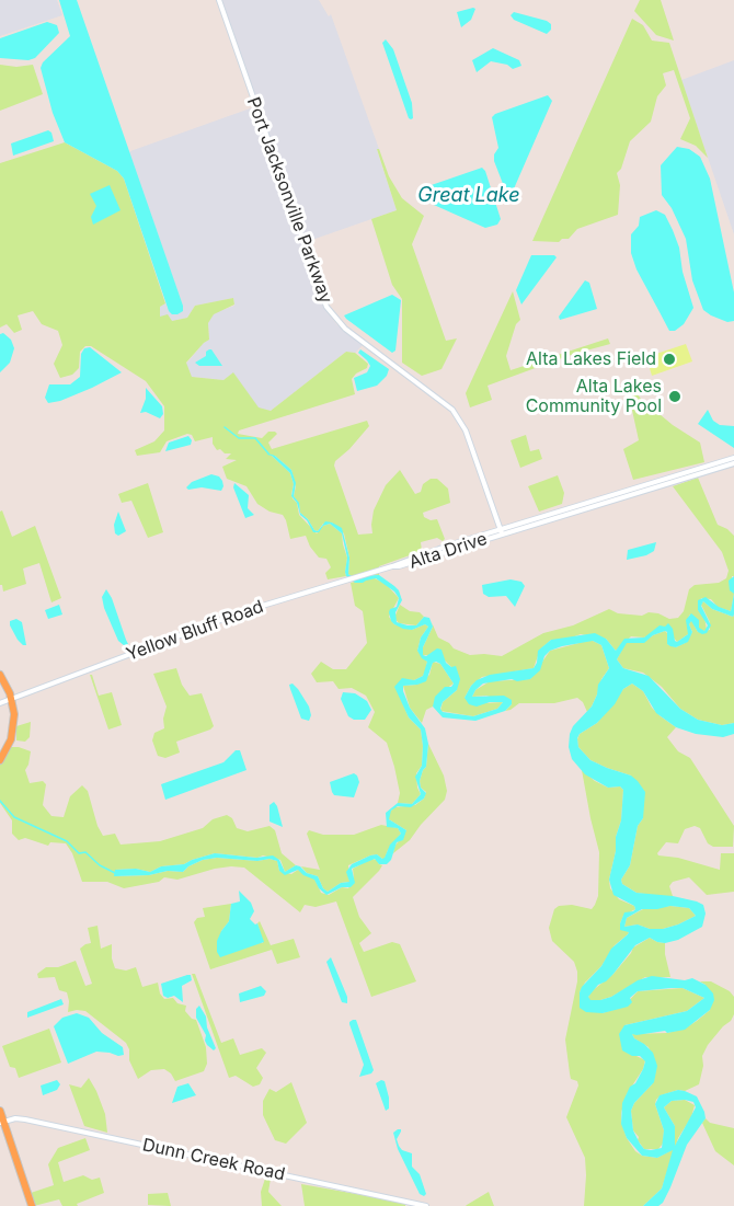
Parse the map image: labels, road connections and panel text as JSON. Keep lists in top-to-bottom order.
{
  "streets": {
    "street": [
      "Port Jacksonville Parkway",
      "Alta Drive",
      "Yellow Bluff Road",
      "Dunn Creek Road"
    ]
  },
  "crossings": [
    ["Port Jacksonville Parkway", "Alta Drive"],
    ["Alta Drive", "Yellow Bluff Road"]
  ],
  "water": ["Great Lake"],
  "places": ["Alta Lakes Field", "Alta Lakes Community Pool"]
}
